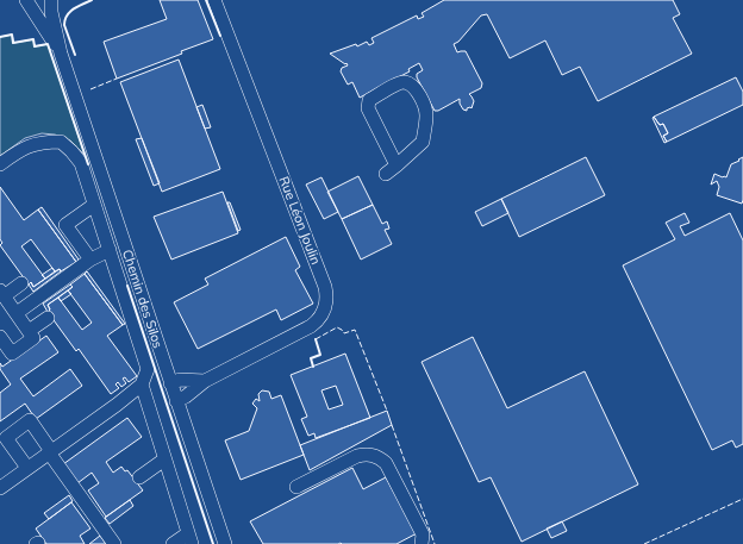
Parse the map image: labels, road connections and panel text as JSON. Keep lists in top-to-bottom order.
{
  "streets": {
    "street": ["Rue Léon Joulin", "Chemin des Silos"]
  },
  "crossings": [
    ["Rue Léon Joulin", "Chemin des Silos"]
  ]
}
